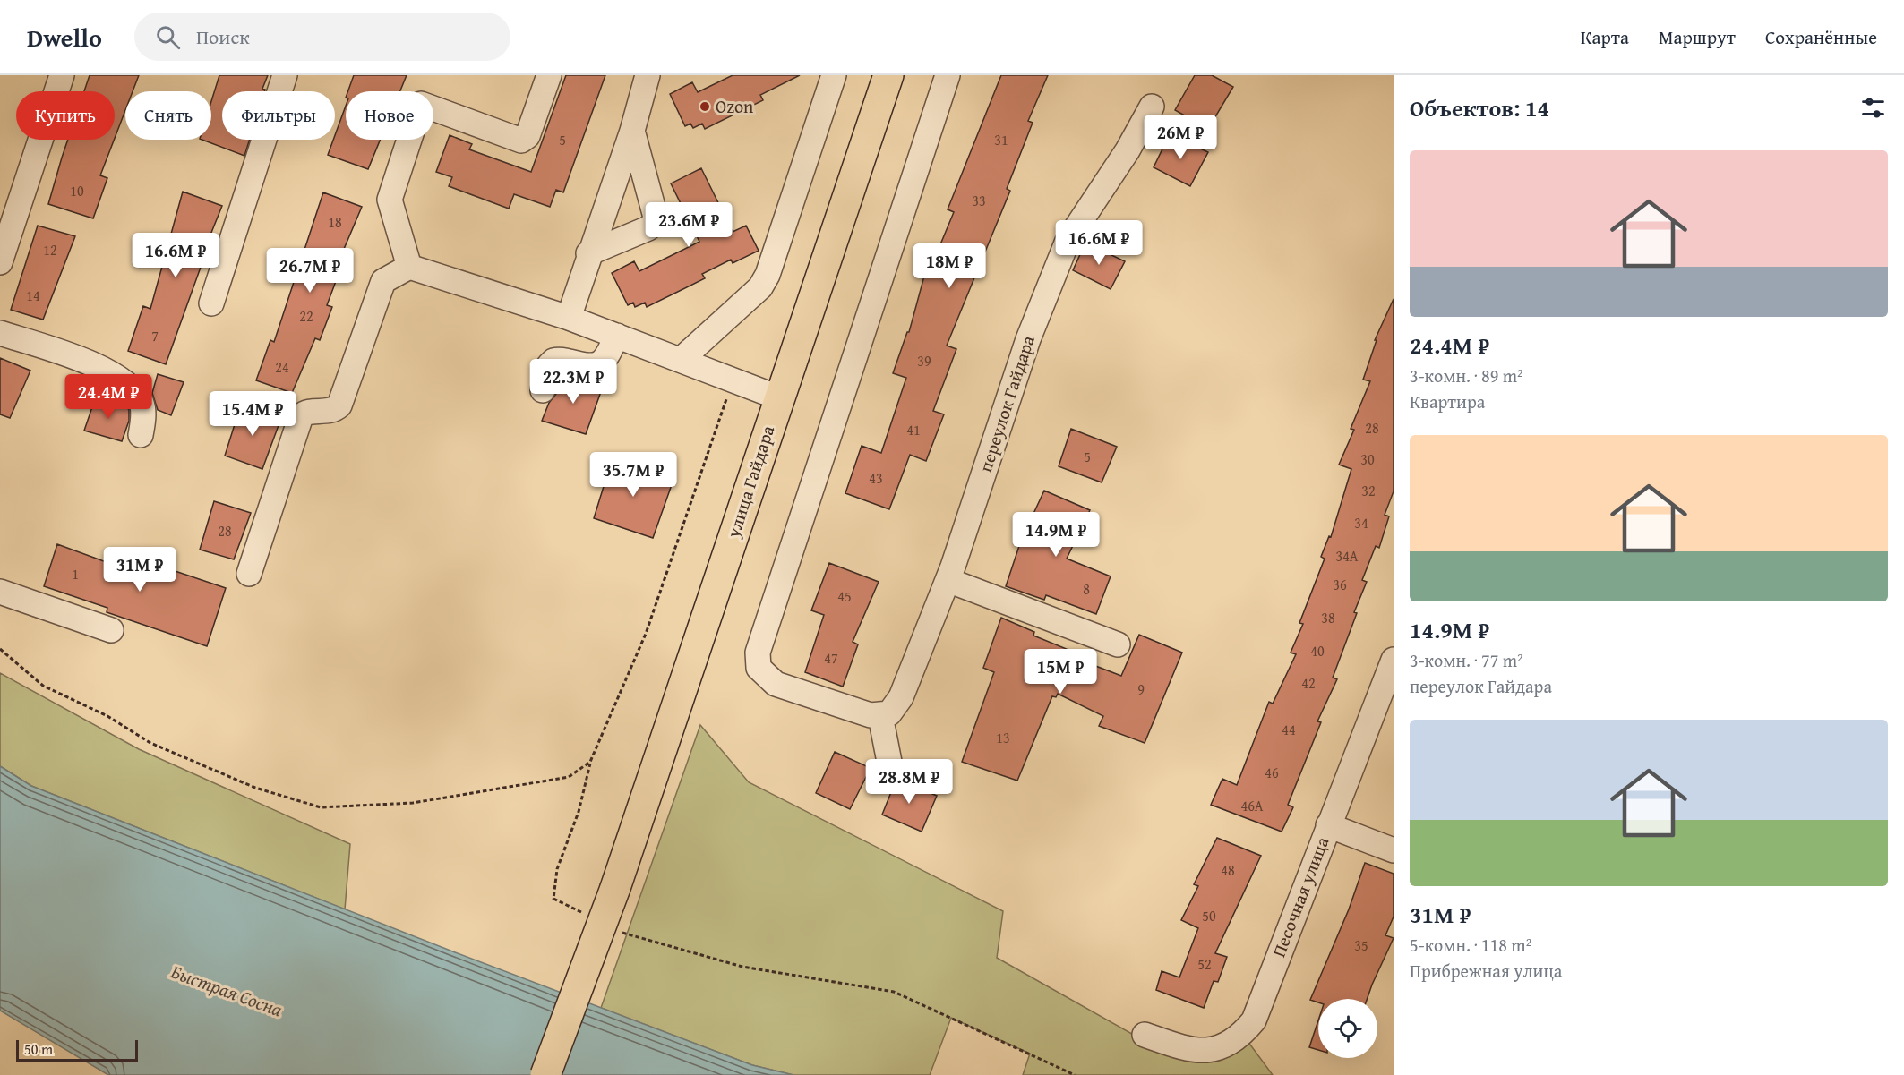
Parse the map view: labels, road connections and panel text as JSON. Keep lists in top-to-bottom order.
{
  "streets": {
    "main road": ["улица Гайдара"],
    "street": ["переулок Гайдара", "Песочная улица"]
  },
  "water": ["Быстрая Сосна"],
  "places": ["Ozon"],
  "house_numbers": [
    "5",
    "31",
    "10",
    "33",
    "18",
    "12",
    "14",
    "22",
    "7",
    "39",
    "24",
    "28",
    "41",
    "5",
    "30",
    "43",
    "32",
    "34",
    "28",
    "34А",
    "1",
    "36",
    "8",
    "45",
    "38",
    "40",
    "47",
    "42",
    "9",
    "44",
    "13",
    "46",
    "46А",
    "48",
    "50",
    "35",
    "52"
  ],
  "scale_bar": "50 m",
  "page": {
    "header": "Dwello",
    "search": "Поиск",
    "nav": ["Карта", "Маршрут", "Сохранённые"],
    "heading": "Объектов: 14",
    "chip": [
      "Купить",
      "Снять",
      "Фильтры",
      "Новое"
    ],
    "price": [
      "26M ₽",
      "23.6M ₽",
      "16.6M ₽",
      "16.6M ₽",
      "18M ₽",
      "26.7M ₽",
      "22.3M ₽",
      "24.4M ₽",
      "15.4M ₽",
      "35.7M ₽",
      "14.9M ₽",
      "31M ₽",
      "15M ₽",
      "28.8M ₽"
    ],
    "list": [
      {
        "name": "24.4M ₽",
        "note": "3-комн. · 89 m² · Квартира"
      },
      {
        "name": "14.9M ₽",
        "note": "3-комн. · 77 m² · переулок Гайдара"
      },
      {
        "name": "31M ₽",
        "note": "5-комн. · 118 m² · Прибрежная улица"
      }
    ],
    "scale": "50 m"
  }
}
